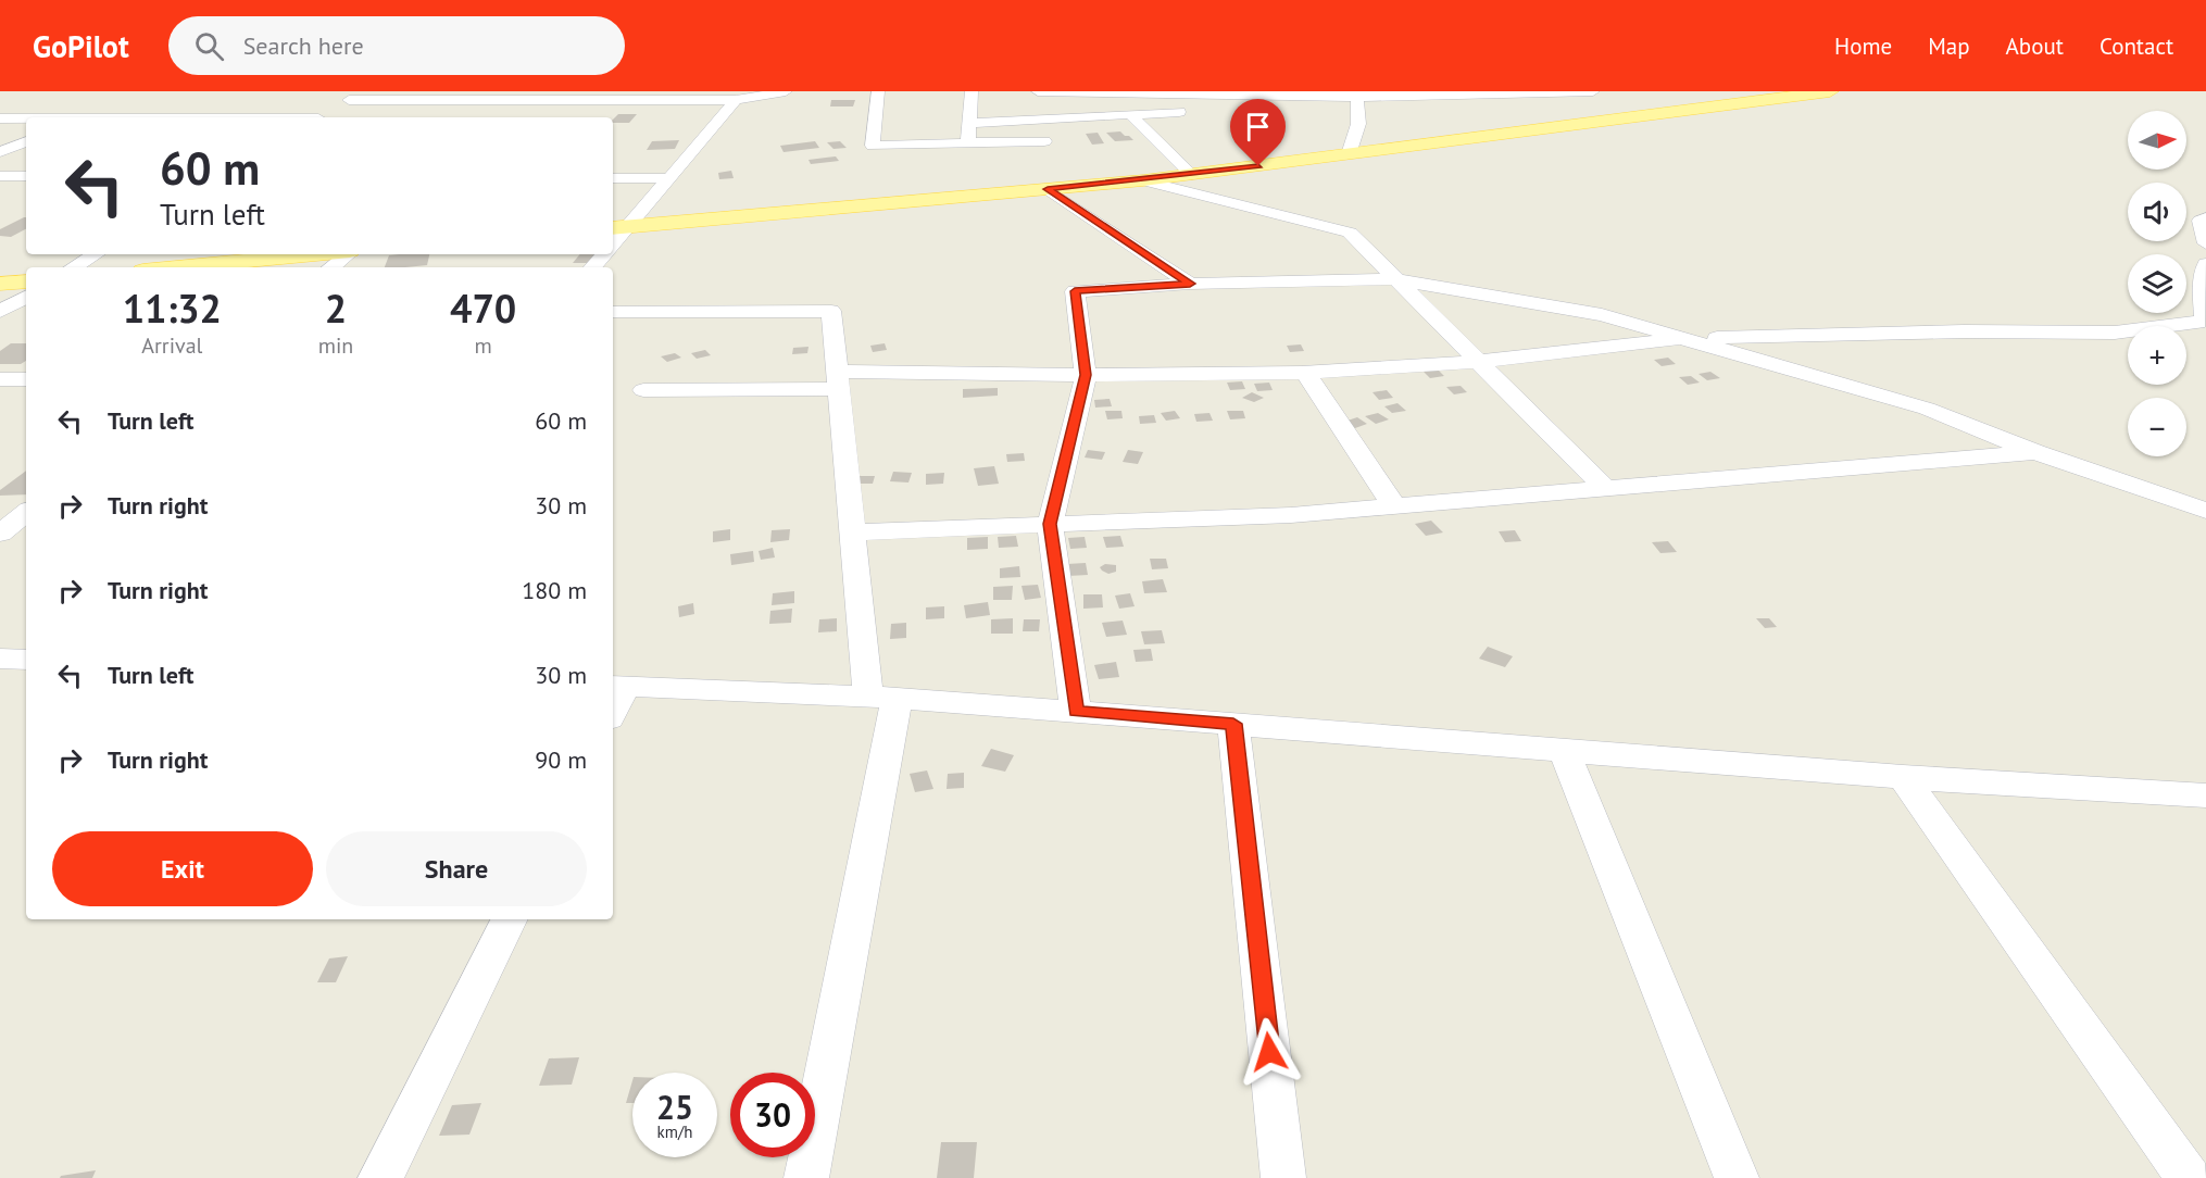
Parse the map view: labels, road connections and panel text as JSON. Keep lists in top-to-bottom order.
{
  "north": "right",
  "page": {
    "header": "GoPilot",
    "search": "Search here",
    "nav": [
      "Home",
      "Map",
      "About",
      "Contact"
    ],
    "map_buttons": ["+", "−"],
    "turn": ["60 m", "Turn left"],
    "eta": [
      "11:32",
      "Arrival",
      "2",
      "min",
      "470",
      "m"
    ],
    "list": [
      {
        "name": "Turn left",
        "value": "60 m"
      },
      {
        "name": "Turn right",
        "value": "30 m"
      },
      {
        "name": "Turn right",
        "value": "180 m"
      },
      {
        "name": "Turn left",
        "value": "30 m"
      },
      {
        "name": "Turn right",
        "value": "90 m"
      }
    ],
    "buttons": ["Exit", "Share"],
    "speed": "25 km/h",
    "limit": "30"
  }
}
